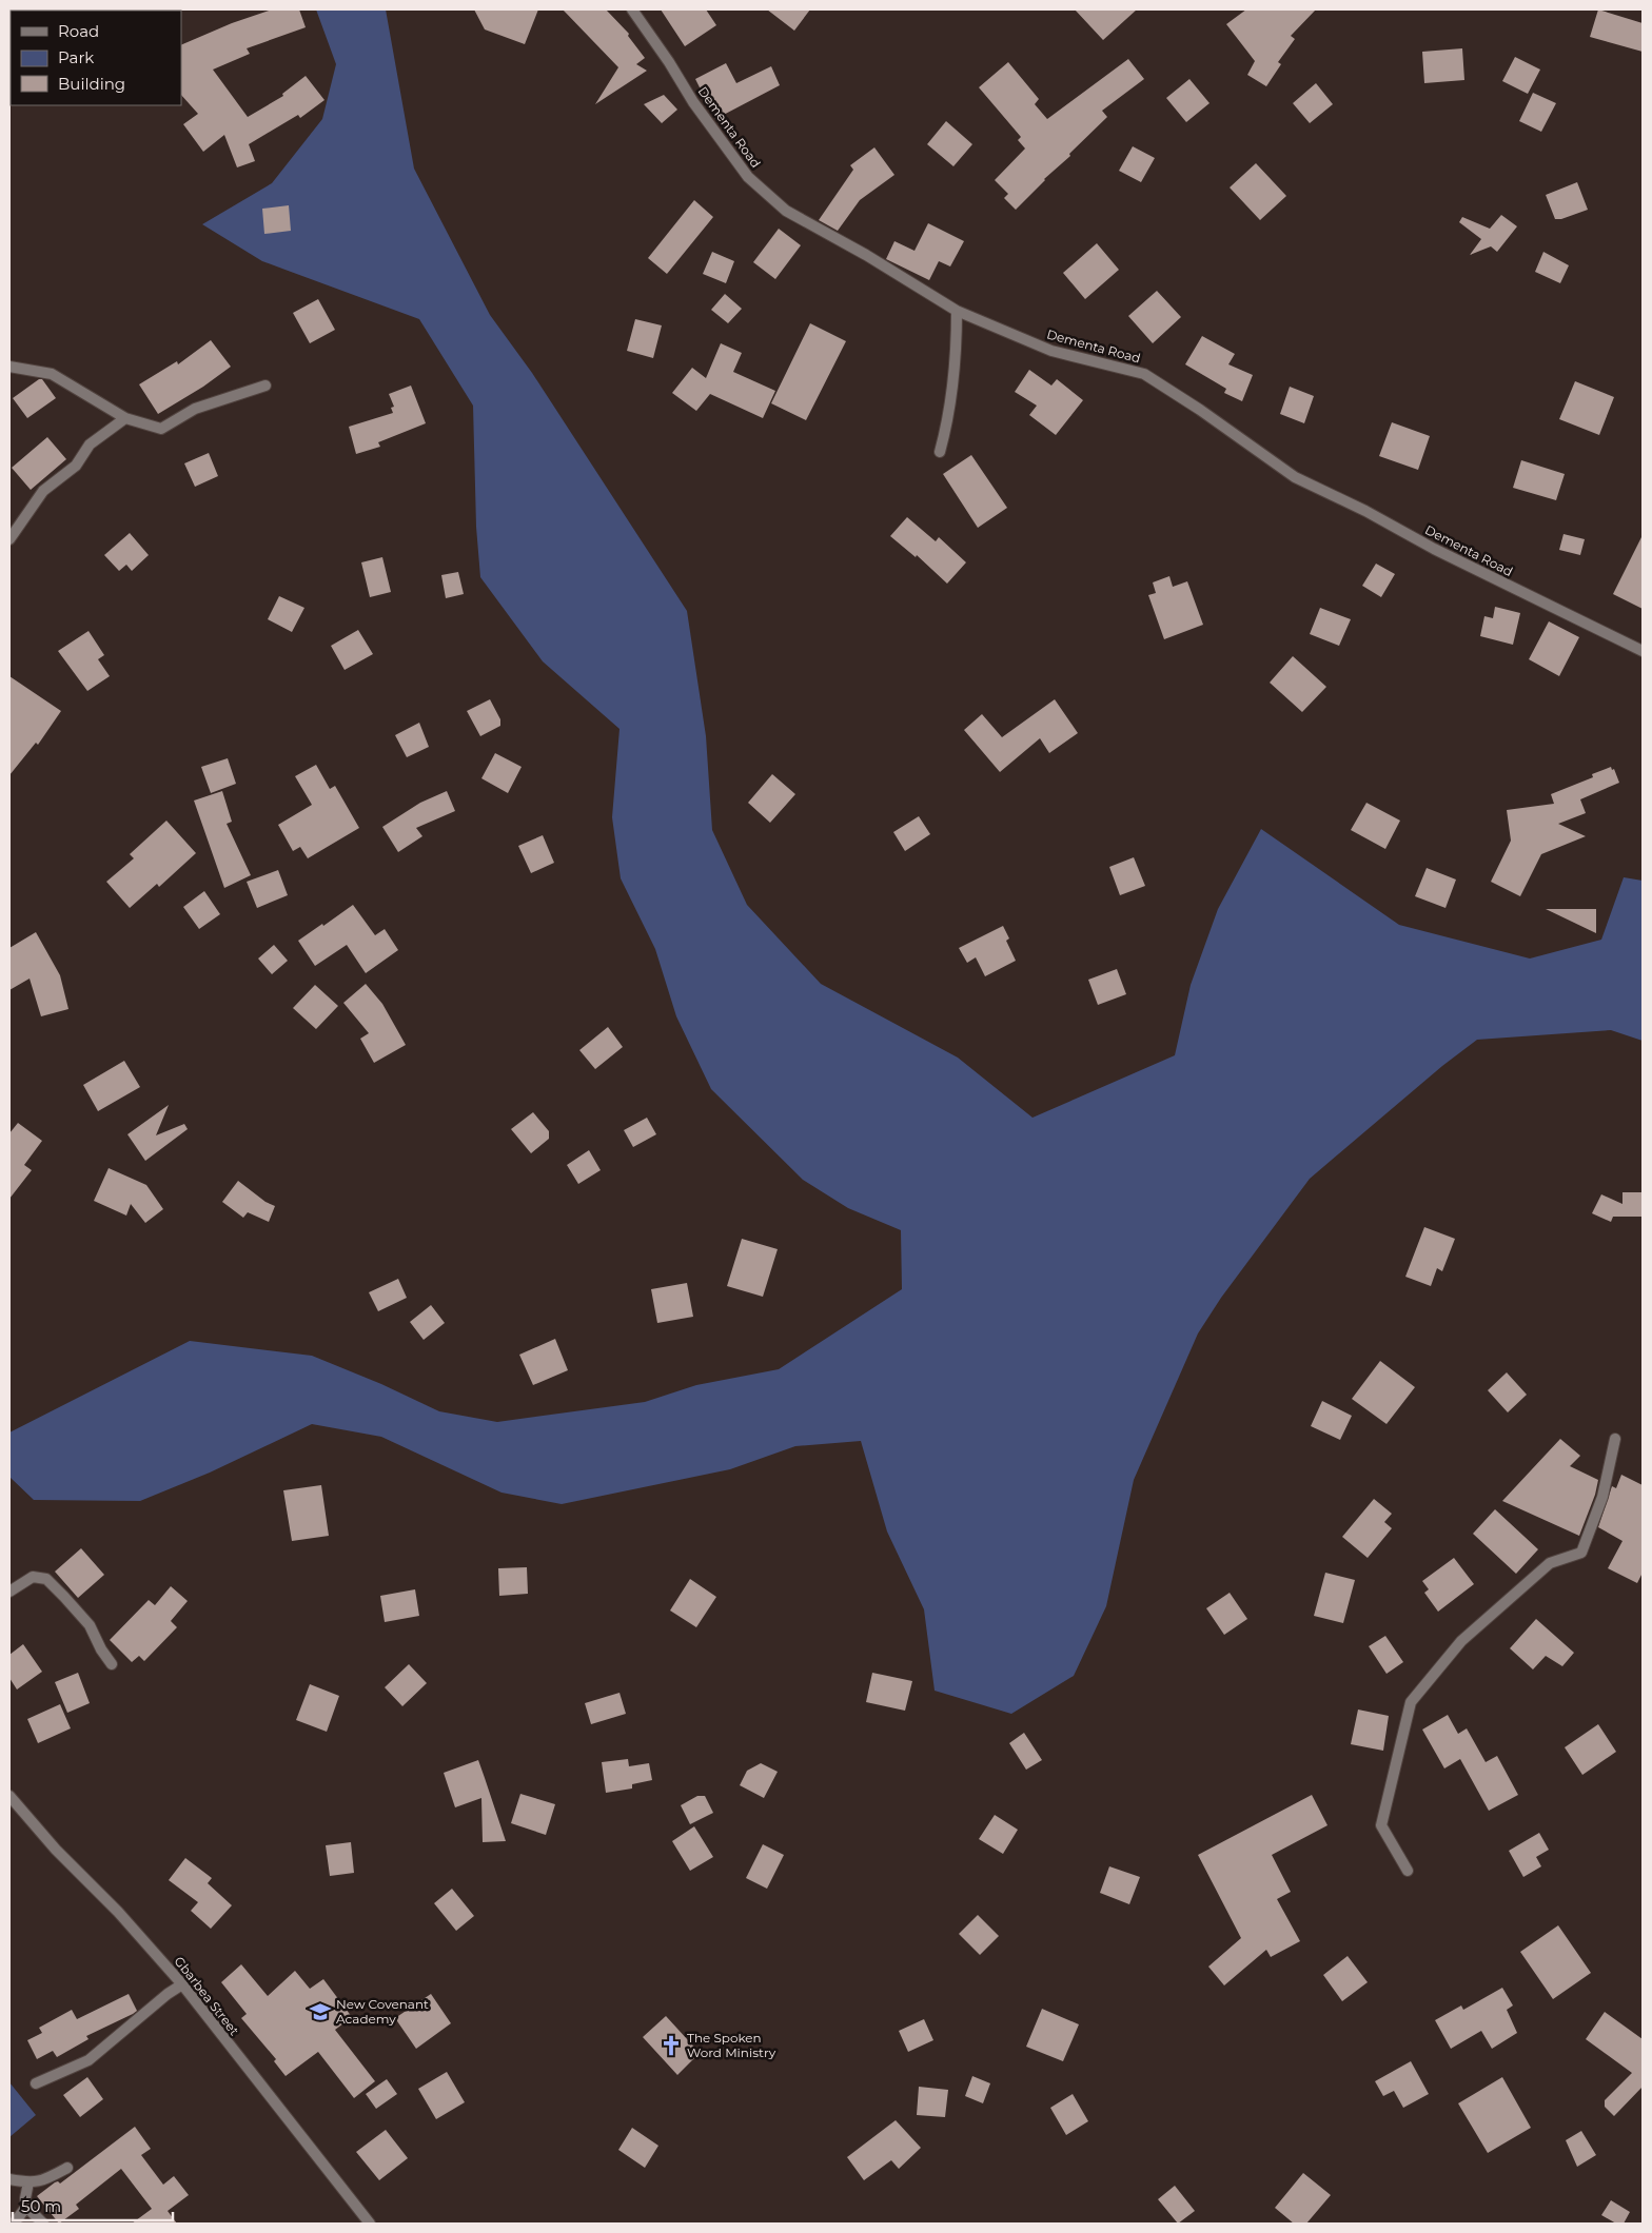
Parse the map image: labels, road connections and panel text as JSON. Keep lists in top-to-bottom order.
{
  "streets": {
    "street": ["Dementa Road", "Gbarbea Street"]
  },
  "places": {
    "school or university": ["New Covenant Academy"],
    "church": ["The Spoken Word Ministry"]
  },
  "legend": ["Road", "Park", "Building"],
  "scale_bar": "50 m"
}
